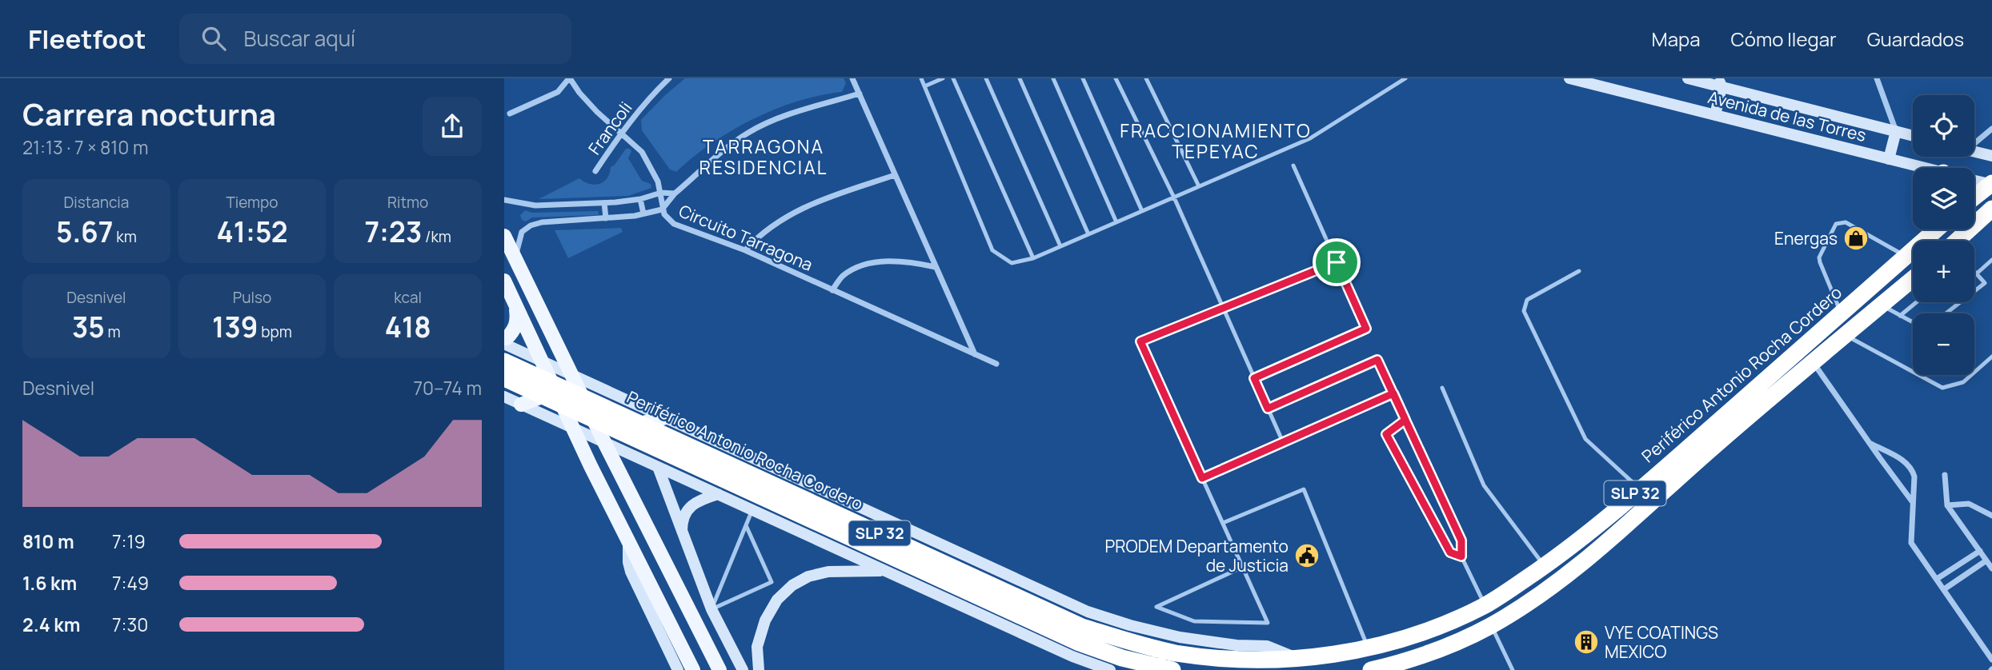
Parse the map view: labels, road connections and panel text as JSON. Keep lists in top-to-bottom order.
{
  "streets": {
    "highway": ["Periférico Antonio Rocha Cordero", "SLP 32"],
    "main road": ["Avenida de las Torres"],
    "street": ["Francoli", "Circuito Tarragona"]
  },
  "crossings": [
    ["Francoli", "Circuito Tarragona"]
  ],
  "districts": ["FRACCIONAMIENTO TEPEYAC", "TARRAGONA RESIDENCIAL"],
  "places": {
    "shop": ["Energas"],
    "public building": ["PRODEM Departamento de Justicia"],
    "building": ["VYE COATINGS MEXICO"]
  },
  "page": {
    "header": "Fleetfoot",
    "search": "Buscar aquí",
    "nav": ["Mapa", "Cómo llegar", "Guardados"],
    "heading": ["Carrera nocturna", "21:13 · 7 × 810 m"],
    "map_buttons": ["+", "−"],
    "stats": [
      ["Distancia", "5.67 km"],
      ["Tiempo", "41:52"],
      ["Ritmo", "7:23 /km"],
      ["Desnivel", "35 m"],
      ["Pulso", "139 bpm"],
      ["kcal", "418"]
    ],
    "chart": ["Desnivel", "70–74 m"],
    "list": [
      {
        "name": "810 m",
        "note": "7:19"
      },
      {
        "name": "1.6 km",
        "note": "7:49"
      },
      {
        "name": "2.4 km",
        "note": "7:30"
      }
    ]
  }
}
